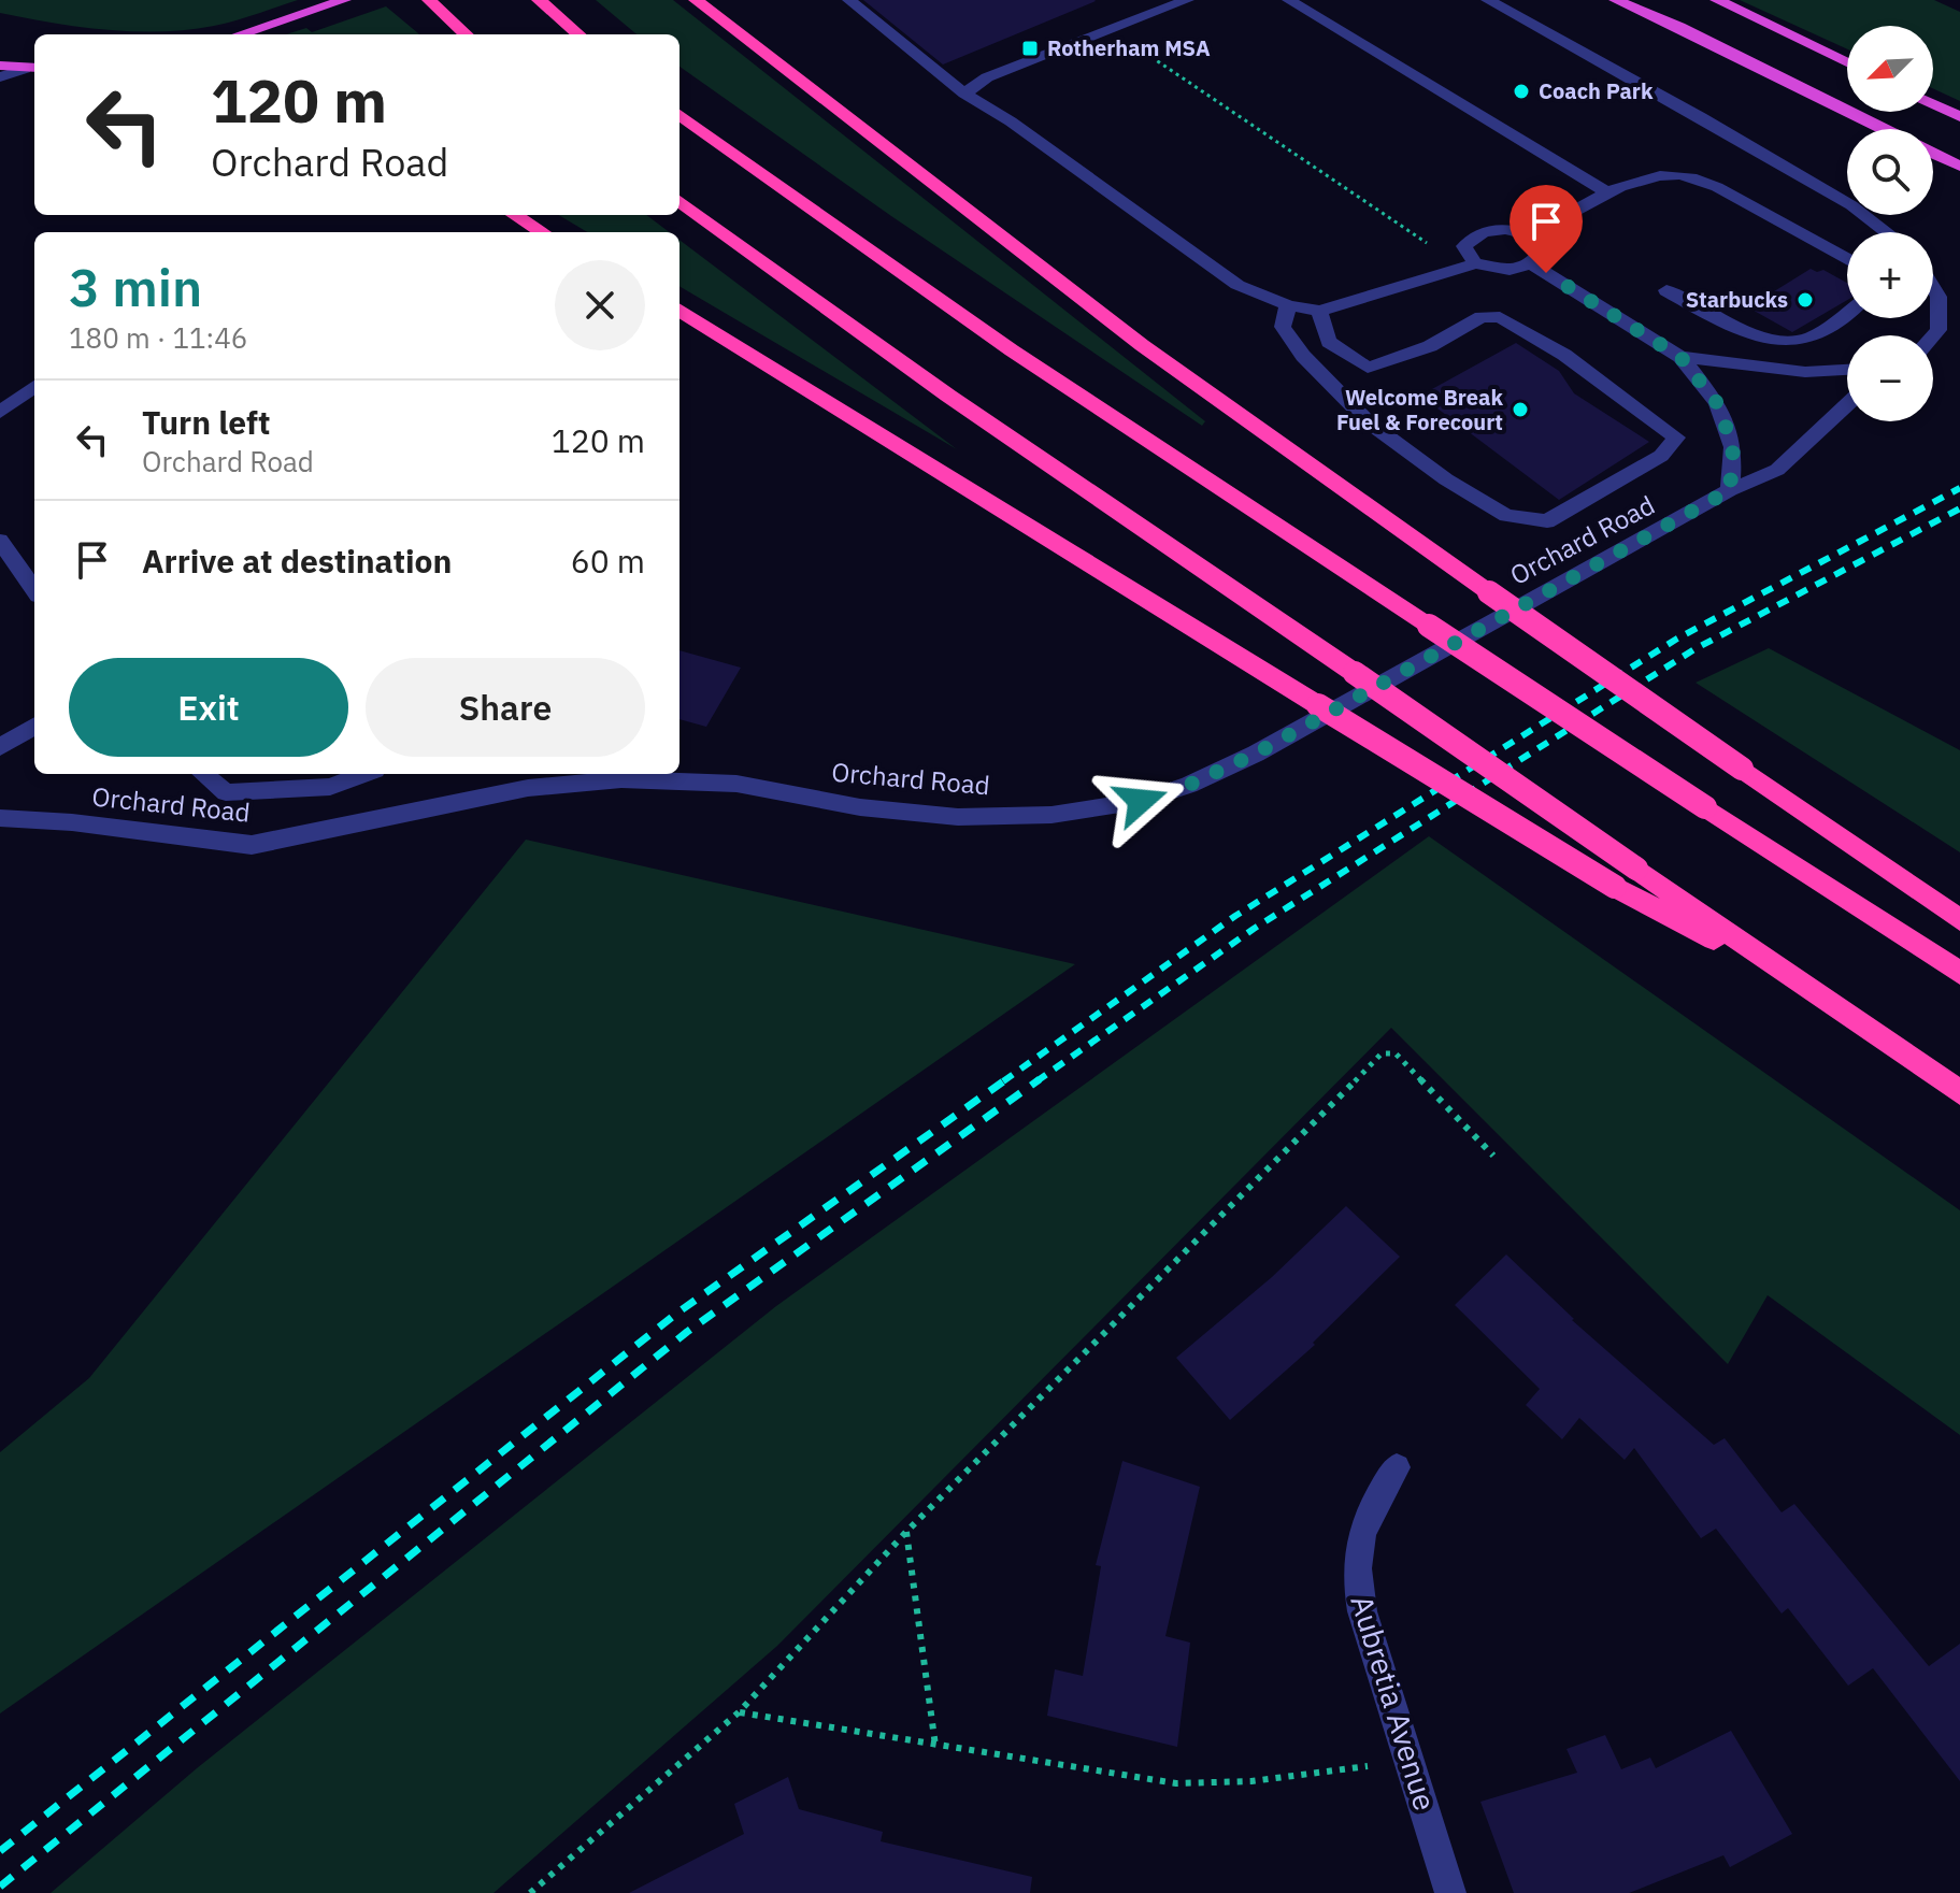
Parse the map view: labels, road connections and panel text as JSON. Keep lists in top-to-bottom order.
{
  "streets": {
    "street": ["Orchard Road", "Aubretia Avenue"]
  },
  "places": {
    "transit": ["Rotherham MSA"],
    "other": ["Coach Park", "Starbucks", "Welcome Break Fuel & Forecourt"]
  },
  "north": "bottom left",
  "page": {
    "map_buttons": ["+", "−"],
    "turn": ["120 m", "Orchard Road"],
    "heading": ["3 min", "180 m · 11:46"],
    "list": [
      {
        "name": "Turn left",
        "note": "Orchard Road",
        "value": "120 m"
      },
      {
        "name": "Arrive at destination",
        "value": "60 m"
      }
    ],
    "buttons": ["Exit", "Share"]
  }
}
